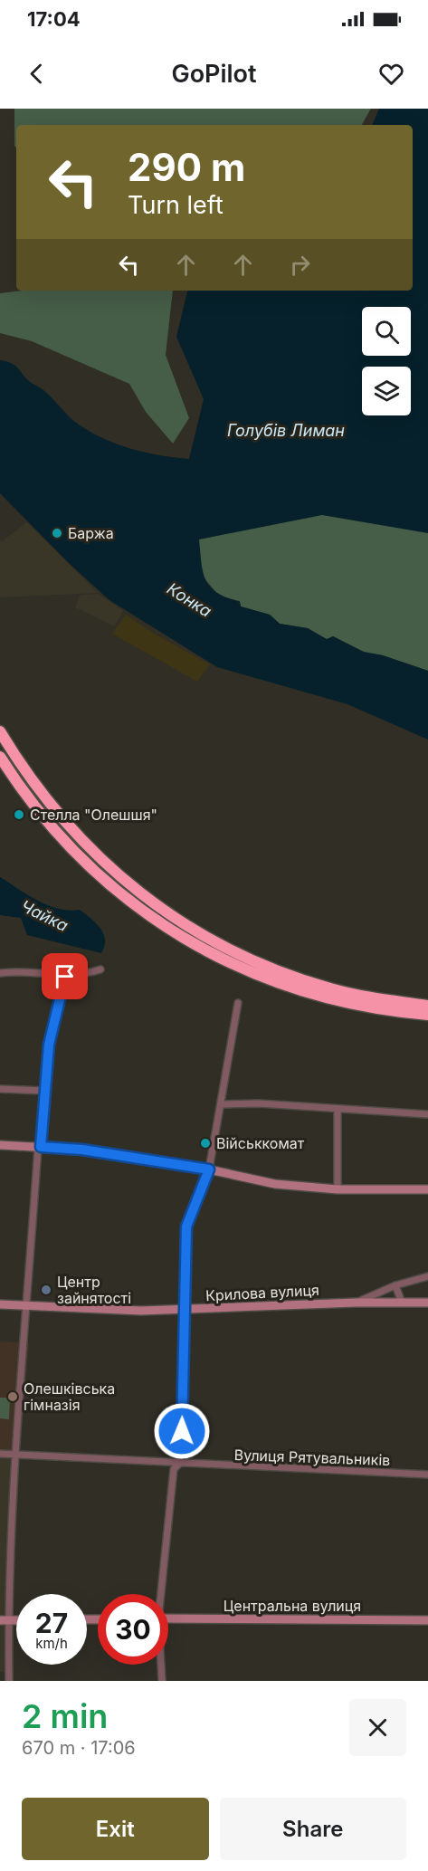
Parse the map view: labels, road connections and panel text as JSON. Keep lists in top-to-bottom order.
{
  "streets": {
    "street": ["Крилова вулиця", "Вулиця Рятувальників", "Центральна вулиця"]
  },
  "water": ["Голубів Лиман", "Конка", "Чайка"],
  "places": [
    "Баржа",
    "Стелла \"Олешшя\"",
    "Військкомат",
    "Центр зайнятості",
    "Олешківська гімназія"
  ],
  "page": {
    "status": "17:04",
    "header": "GoPilot",
    "turn": ["290 m", "Turn left"],
    "speed": "27 km/h",
    "limit": "30",
    "heading": ["2 min", "670 m · 17:06"],
    "buttons": ["Exit", "Share"]
  }
}
